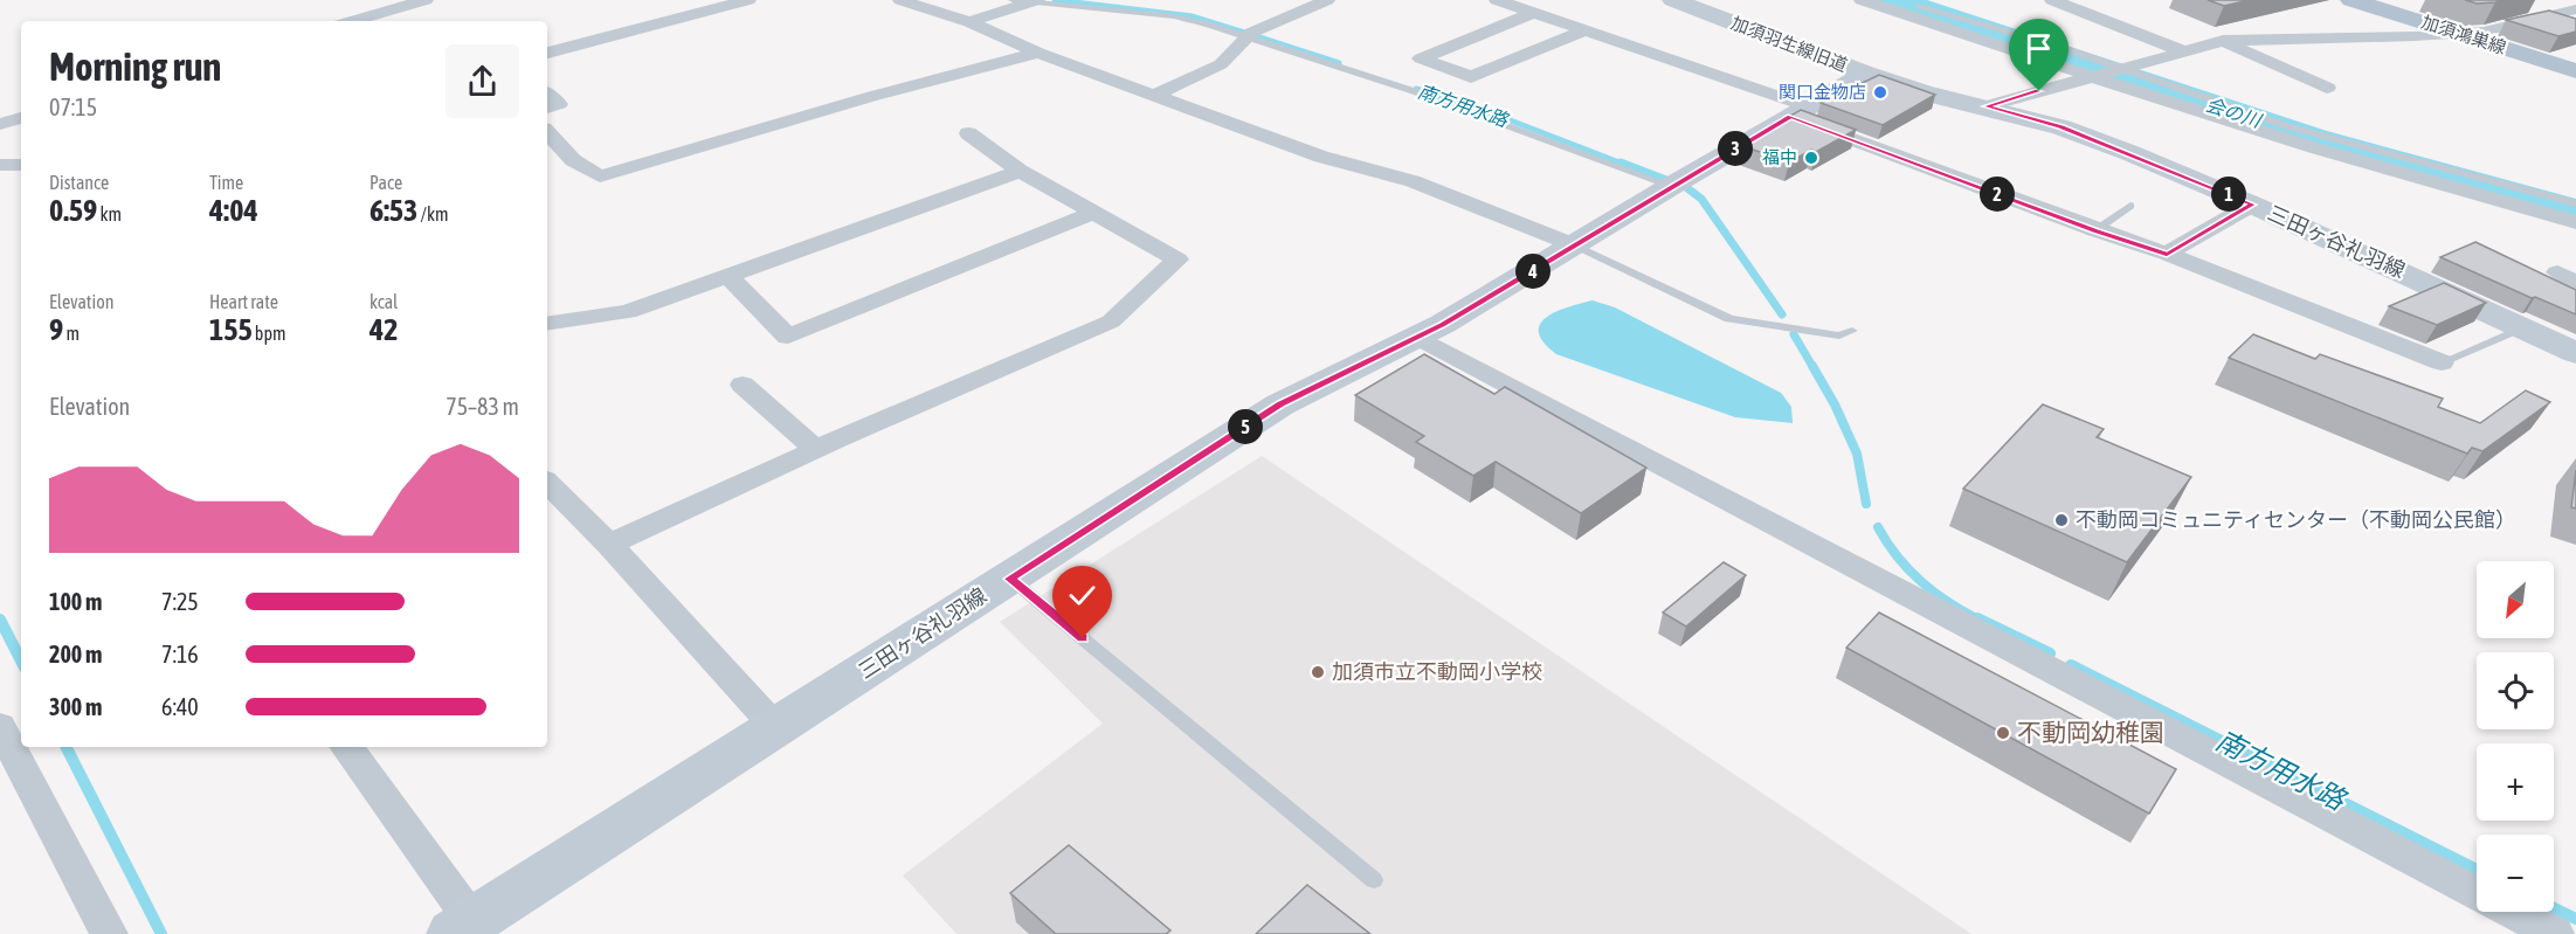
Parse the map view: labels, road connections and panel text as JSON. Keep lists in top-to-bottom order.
{
  "streets": {
    "main road": ["加須鴻巣線", "加須羽生線旧道", "三田ヶ谷礼羽線"]
  },
  "crossings": [
    ["加須羽生線旧道", "三田ヶ谷礼羽線"]
  ],
  "water": ["南方用水路", "会の川"],
  "places": [
    "関口金物店",
    "福中",
    "不動岡コミュニティセンター（不動岡公民館）",
    "加須市立不動岡小学校",
    "不動岡幼稚園"
  ],
  "north": "bottom left",
  "page": {
    "heading": ["Morning run", "07:15"],
    "pins": [
      "3",
      "1",
      "2",
      "4",
      "5"
    ],
    "stats": [
      ["Distance", "0.59 km"],
      ["Time", "4:04"],
      ["Pace", "6:53 /km"],
      ["Elevation", "9 m"],
      ["Heart rate", "155 bpm"],
      ["kcal", "42"]
    ],
    "chart": ["Elevation", "75–83 m"],
    "map_buttons": ["+", "−"],
    "list": [
      {
        "name": "100 m",
        "note": "7:25"
      },
      {
        "name": "200 m",
        "note": "7:16"
      },
      {
        "name": "300 m",
        "note": "6:40"
      }
    ]
  }
}
